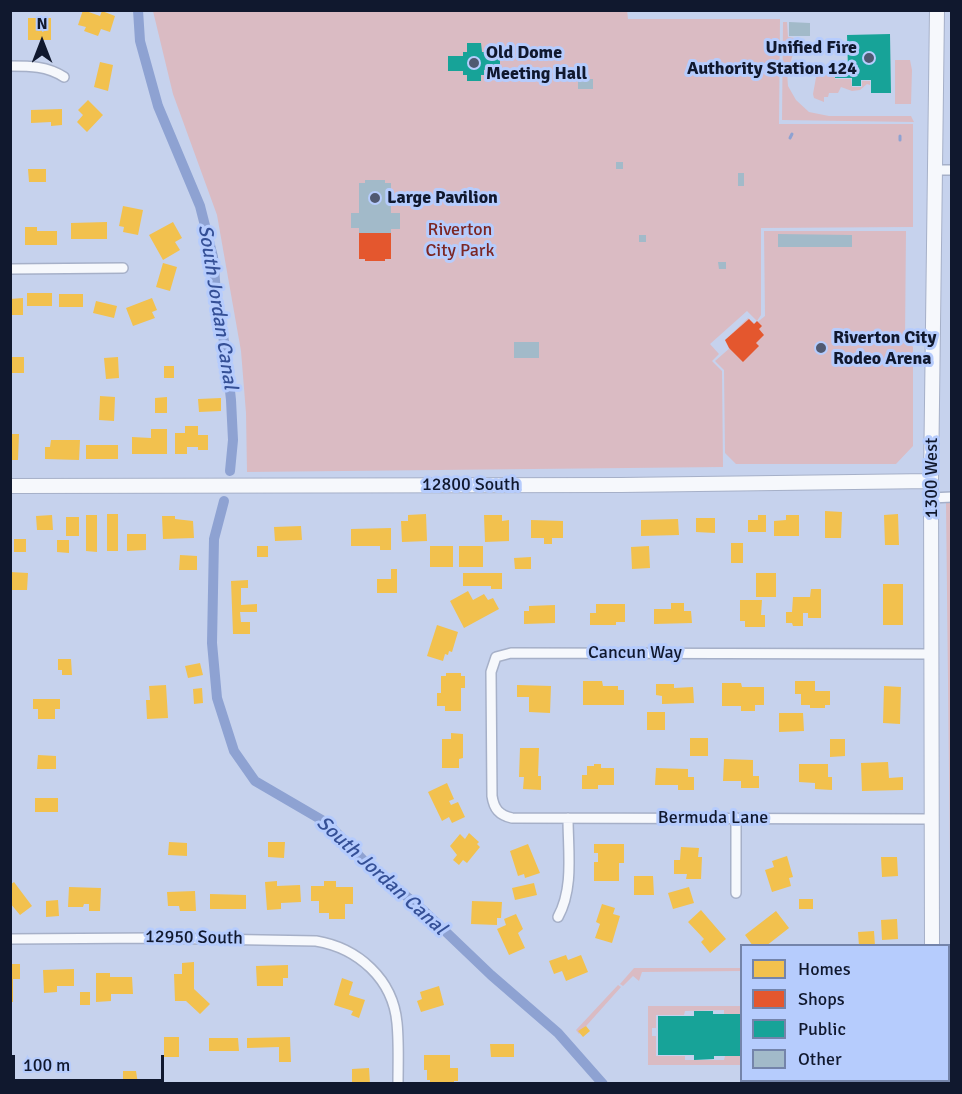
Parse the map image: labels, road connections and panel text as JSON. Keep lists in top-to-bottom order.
{
  "streets": {
    "street": [
      "1300 West",
      "12800 South",
      "Cancun Way",
      "Bermuda Lane",
      "12950 South"
    ]
  },
  "crossings": [
    ["1300 West", "12800 South"],
    ["1300 West", "Cancun Way"],
    ["1300 West", "Bermuda Lane"],
    ["Cancun Way", "Bermuda Lane"]
  ],
  "water": ["South Jordan Canal"],
  "parks": ["Riverton City Park"],
  "places": [
    "Unified Fire Authority Station 124",
    "Old Dome Meeting Hall",
    "Large Pavilion",
    "Riverton City Rodeo Arena"
  ],
  "legend": [
    "Homes",
    "Shops",
    "Public",
    "Other"
  ],
  "scale_bar": "100 m",
  "north": "top"
}
